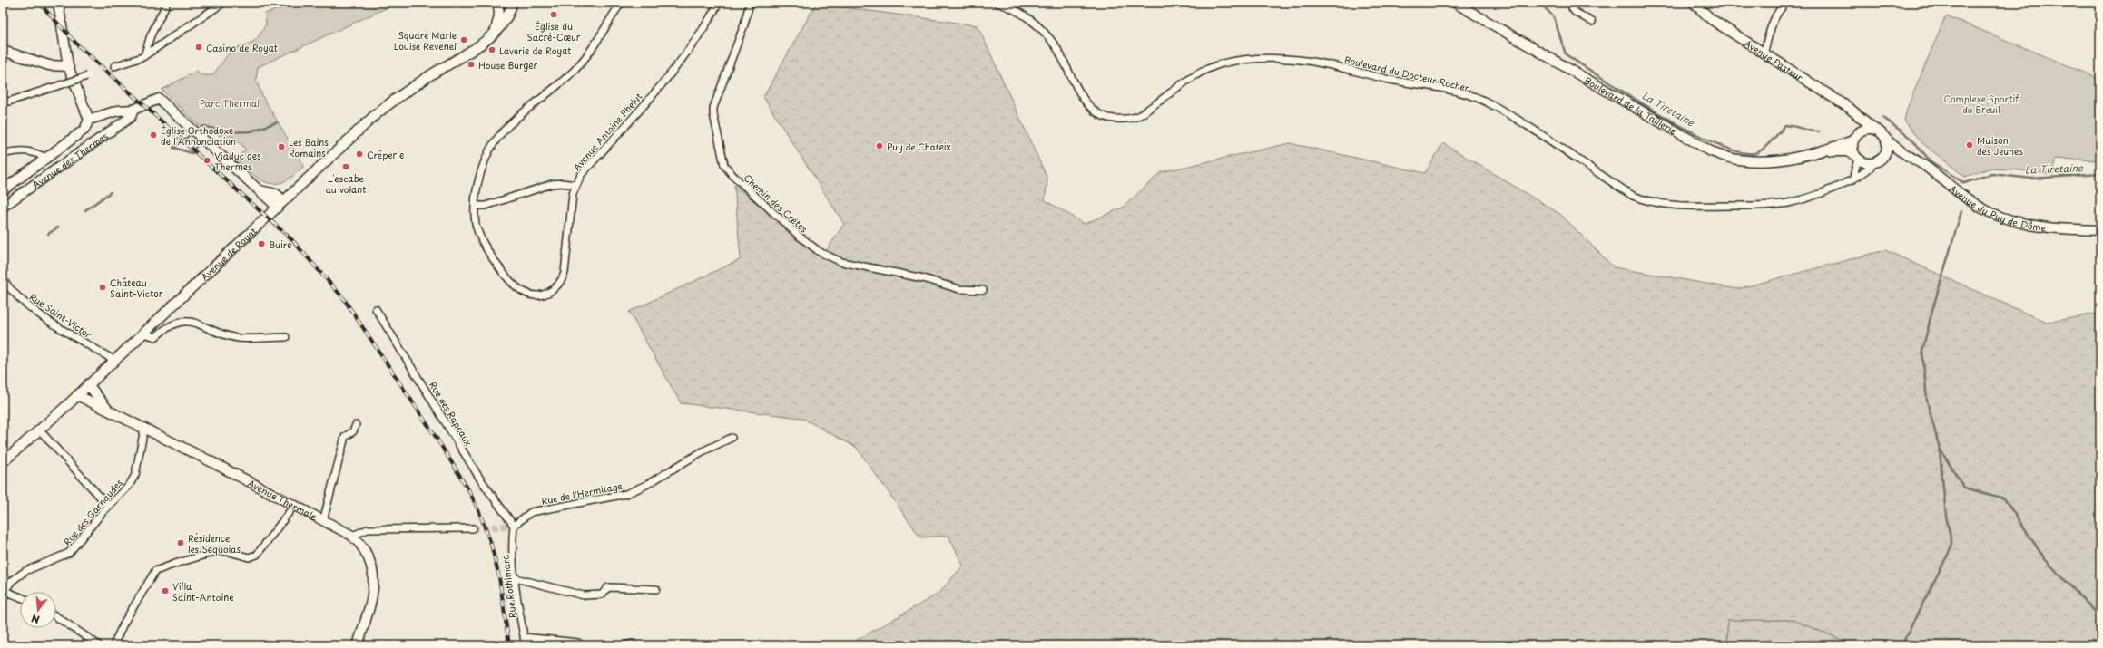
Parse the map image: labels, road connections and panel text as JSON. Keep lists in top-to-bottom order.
{
  "streets": {
    "main road": [
      "Avenue Pasteur",
      "Boulevard de la Taillerie",
      "Avenue des Thermes",
      "Avenue du Puy de Dôme",
      "Avenue de Royat",
      "Avenue Thermale"
    ],
    "street": [
      "Boulevard du Docteur Rocher",
      "Avenue Antoine Phelut",
      "Chemin des Crêtes",
      "Rue Saint-Victor",
      "Rue des Rapeaux",
      "Rue de l'Hermitage",
      "Rue des Garnaudes",
      "Rue Rothimard"
    ]
  },
  "crossings": [
    ["Avenue Pasteur", "Boulevard du Docteur Rocher"],
    ["Avenue Pasteur", "Boulevard de la Taillerie"],
    ["Avenue Pasteur", "Avenue du Puy de Dôme"],
    ["Boulevard du Docteur Rocher", "Boulevard de la Taillerie"],
    ["Boulevard du Docteur Rocher", "Avenue du Puy de Dôme"],
    ["Boulevard de la Taillerie", "Avenue du Puy de Dôme"],
    ["Avenue des Thermes", "Avenue de Royat"],
    ["Avenue de Royat", "Rue Saint-Victor"],
    ["Avenue de Royat", "Avenue Thermale"],
    ["Rue des Rapeaux", "Rue de l'Hermitage"],
    ["Rue des Rapeaux", "Rue Rothimard"],
    ["Rue de l'Hermitage", "Rue Rothimard"],
    ["Avenue Thermale", "Rue des Garnaudes"]
  ],
  "water": ["La Tiretaine"],
  "parks": ["Complexe Sportif du Breuil", "Parc Thermal"],
  "places": [
    "Église du Sacré-Cœur",
    "Square Marie Louise Revenel",
    "Casino de Royat",
    "Laverie de Royat",
    "House Burger",
    "Église Orthodoxe de l'Annonciation",
    "Maison des Jeunes",
    "Puy de Chateix",
    "Les Bains Romains",
    "Crêperie",
    "Viaduc des Thermes",
    "L'escabe au volant",
    "Buire",
    "Château Saint-Victor",
    "Résidence les Séquoias",
    "Villa Saint-Antoine"
  ],
  "north": "bottom"
}
